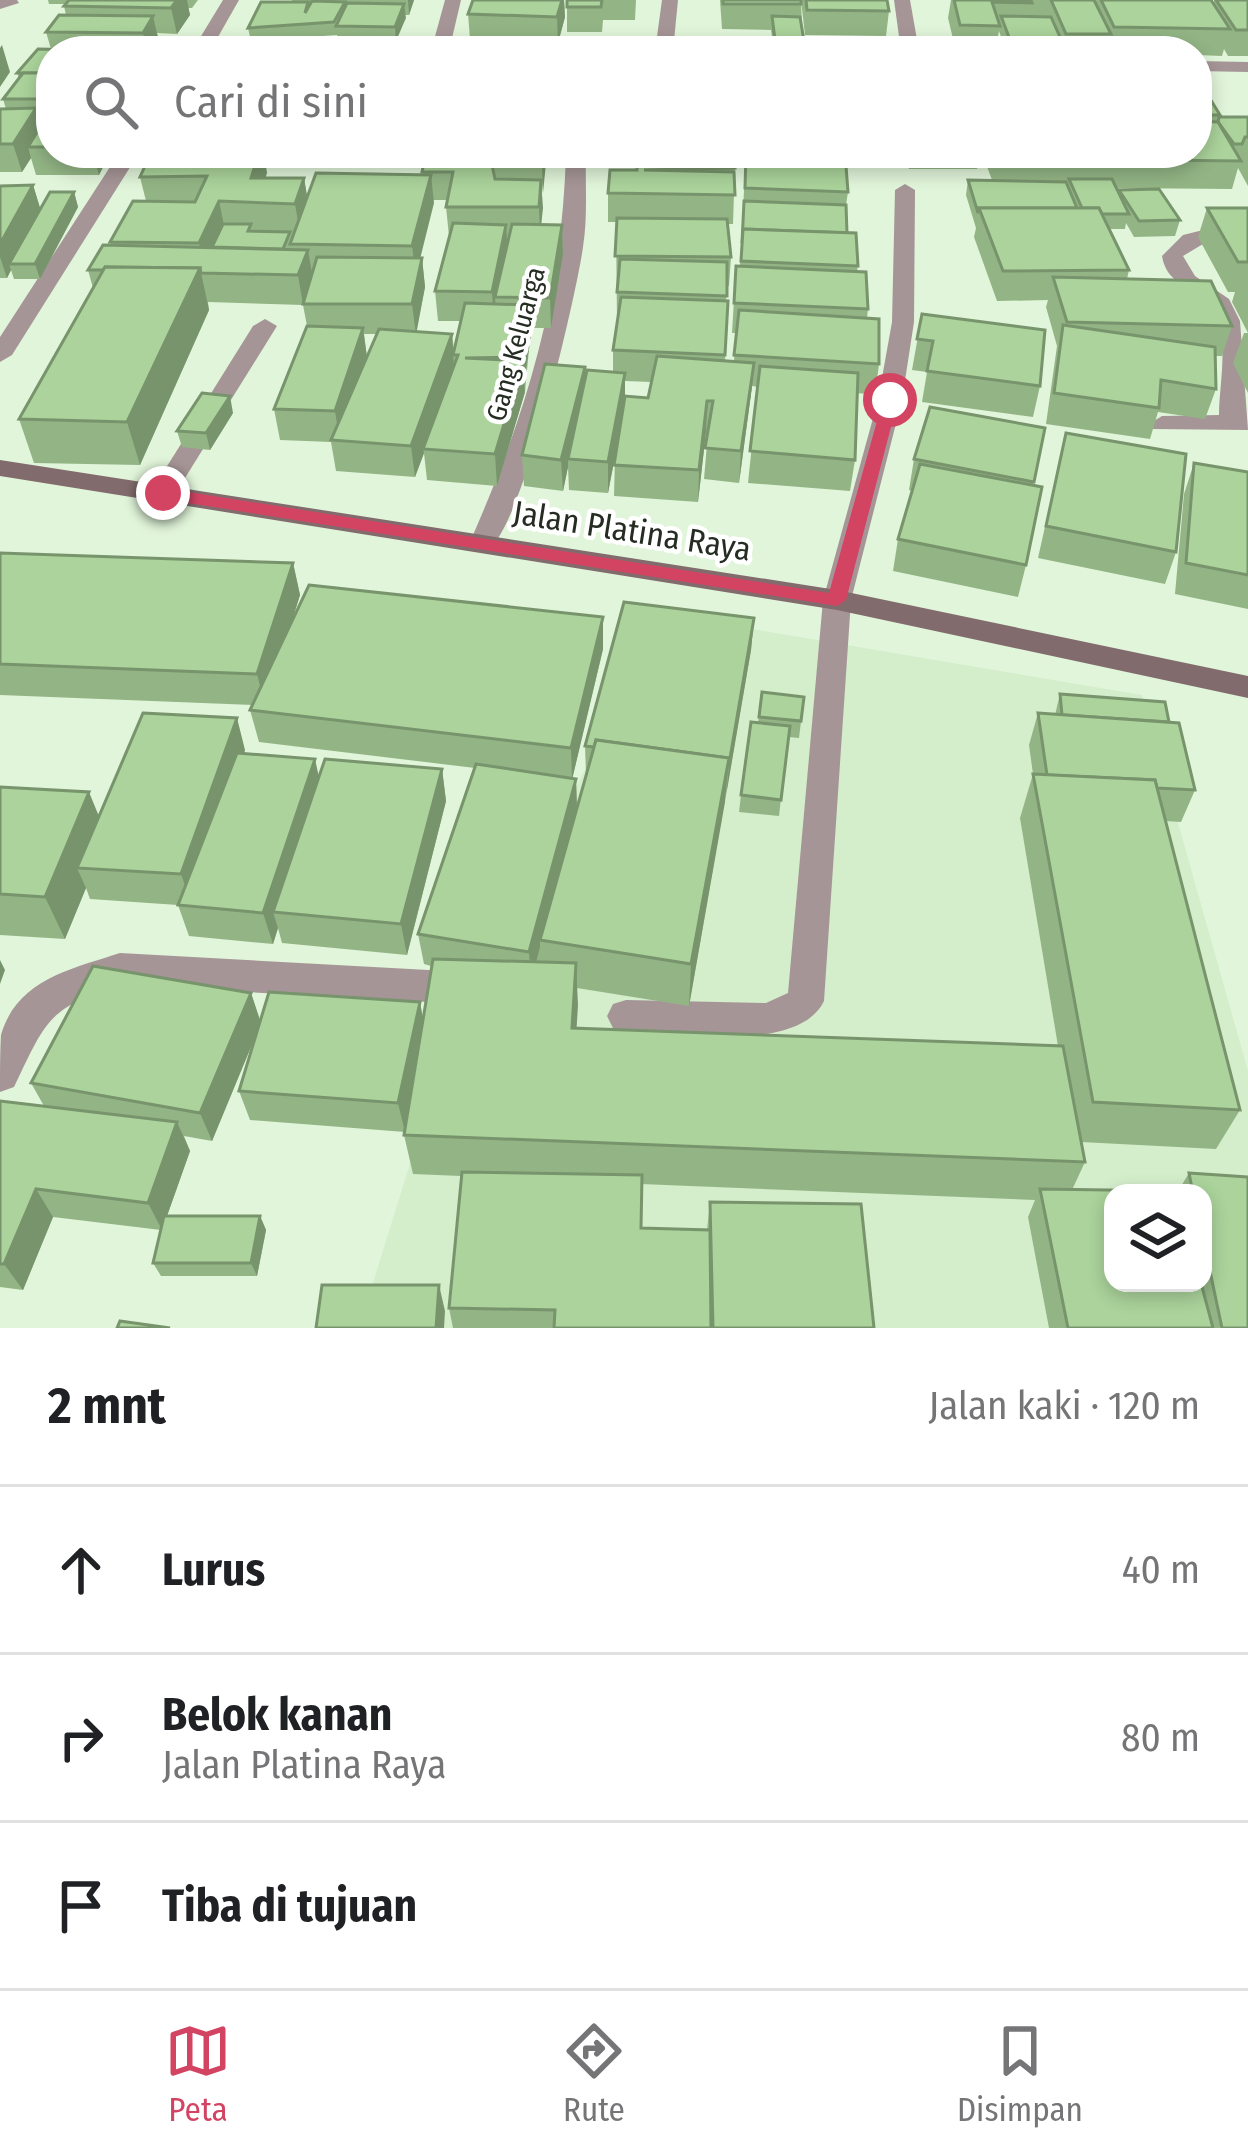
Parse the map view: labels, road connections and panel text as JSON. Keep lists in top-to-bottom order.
{
  "streets": {
    "main road": ["Jalan Platina Raya"],
    "street": ["Gang Keluarga"]
  },
  "crossings": [
    ["Gang Keluarga", "Jalan Platina Raya"]
  ],
  "page": {
    "search": "Cari di sini",
    "heading": ["2 mnt", "Jalan kaki · 120 m"],
    "list": [
      ["Lurus", "40 m"],
      ["Belok kanan", "Jalan Platina Raya", "80 m"],
      "Tiba di tujuan"
    ],
    "nav": ["Peta", "Rute", "Disimpan"]
  }
}
